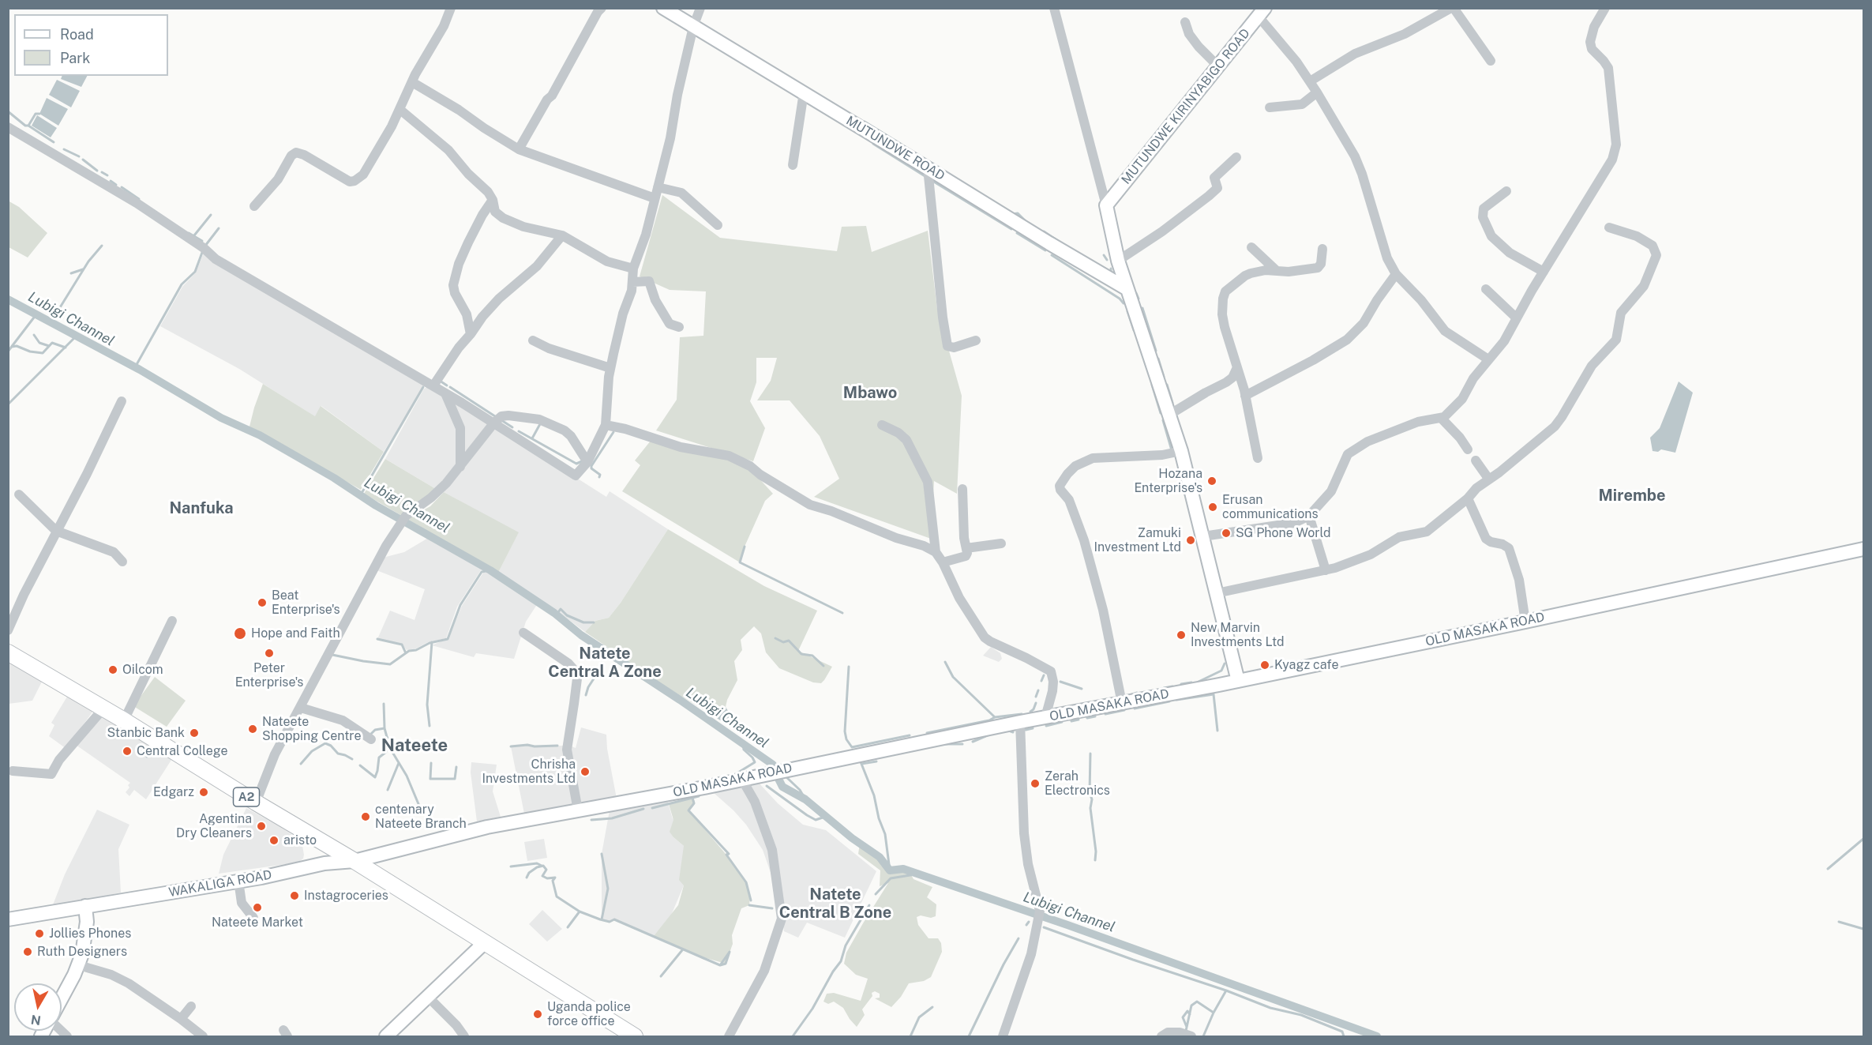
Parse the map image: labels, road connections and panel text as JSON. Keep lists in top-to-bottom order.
{
  "streets": {
    "main road": [
      "MUTUNDWE KIRINYABIGO ROAD",
      "MUTUNDWE ROAD",
      "OLD MASAKA ROAD",
      "A2",
      "WAKALIGA ROAD"
    ]
  },
  "crossings": [
    ["OLD MASAKA ROAD", "A2"],
    ["OLD MASAKA ROAD", "WAKALIGA ROAD"],
    ["A2", "WAKALIGA ROAD"]
  ],
  "districts": [
    "Mbawo",
    "Mirembe",
    "Nanfuka",
    "Natete Central A Zone",
    "Nateete",
    "Natete Central B Zone"
  ],
  "water": ["Lubigi Channel"],
  "places": [
    "Hozana Enterprise's",
    "Erusan communications",
    "SG Phone World",
    "Zamuki Investment Ltd",
    "Beat Enterprise's",
    "Hope and Faith",
    "New Marvin Investments Ltd",
    "Peter Enterprise's",
    "Kyagz cafe",
    "Oilcom",
    "Nateete Shopping Centre",
    "Stanbic Bank",
    "Central College",
    "Chrisha Investments Ltd",
    "Zerah Electronics",
    "Edgarz",
    "centenary Nateete Branch",
    "Agentina Dry Cleaners",
    "aristo",
    "Instagroceries",
    "Nateete Market",
    "Jollies Phones",
    "Ruth Designers",
    "Uganda police force office"
  ],
  "legend": ["Road", "Park"],
  "north": "bottom"
}
